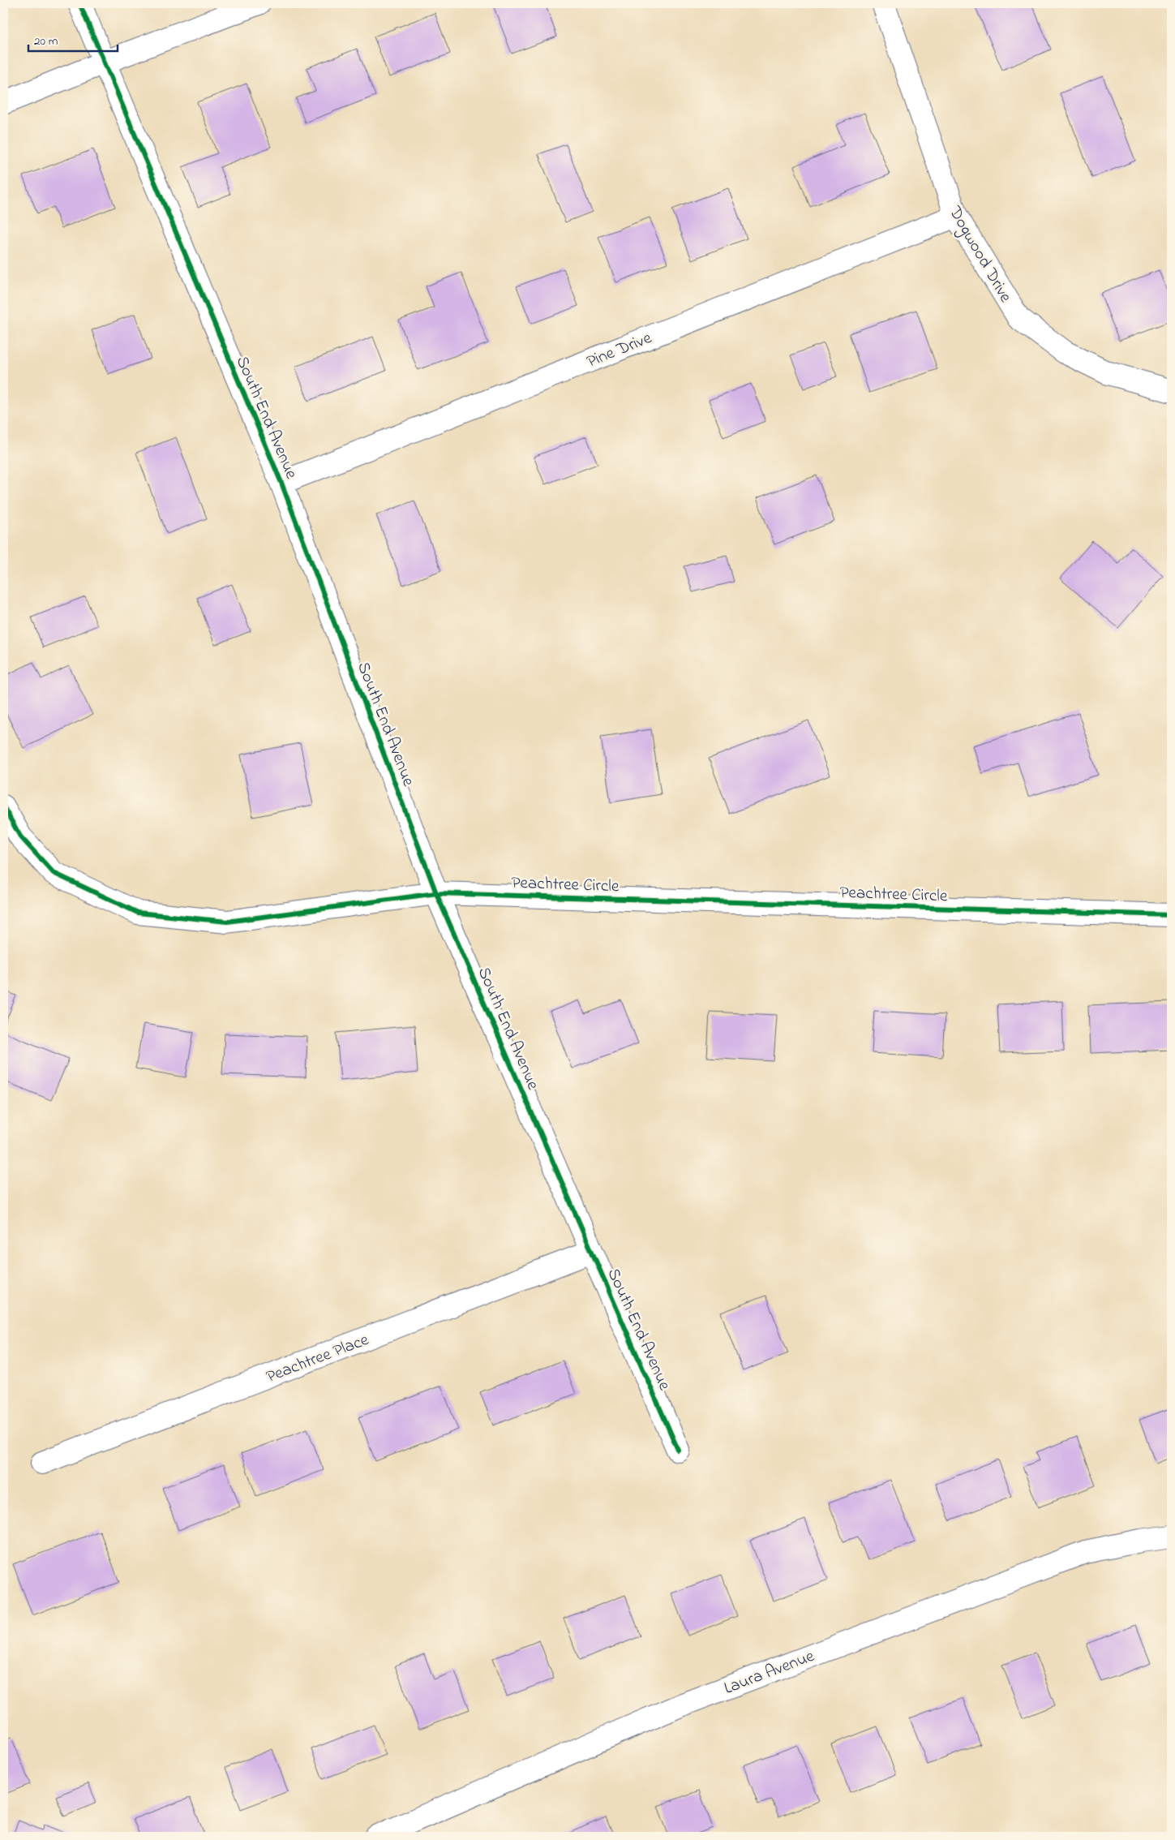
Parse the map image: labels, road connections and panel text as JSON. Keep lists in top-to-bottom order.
{
  "streets": {
    "street": [
      "Dogwood Drive",
      "Pine Drive",
      "South End Avenue",
      "Peachtree Circle",
      "Peachtree Place",
      "Laura Avenue"
    ]
  },
  "crossings": [
    ["Dogwood Drive", "Pine Drive"],
    ["Pine Drive", "South End Avenue"],
    ["South End Avenue", "Peachtree Circle"],
    ["South End Avenue", "Peachtree Place"]
  ],
  "scale_bar": "20 m"
}
